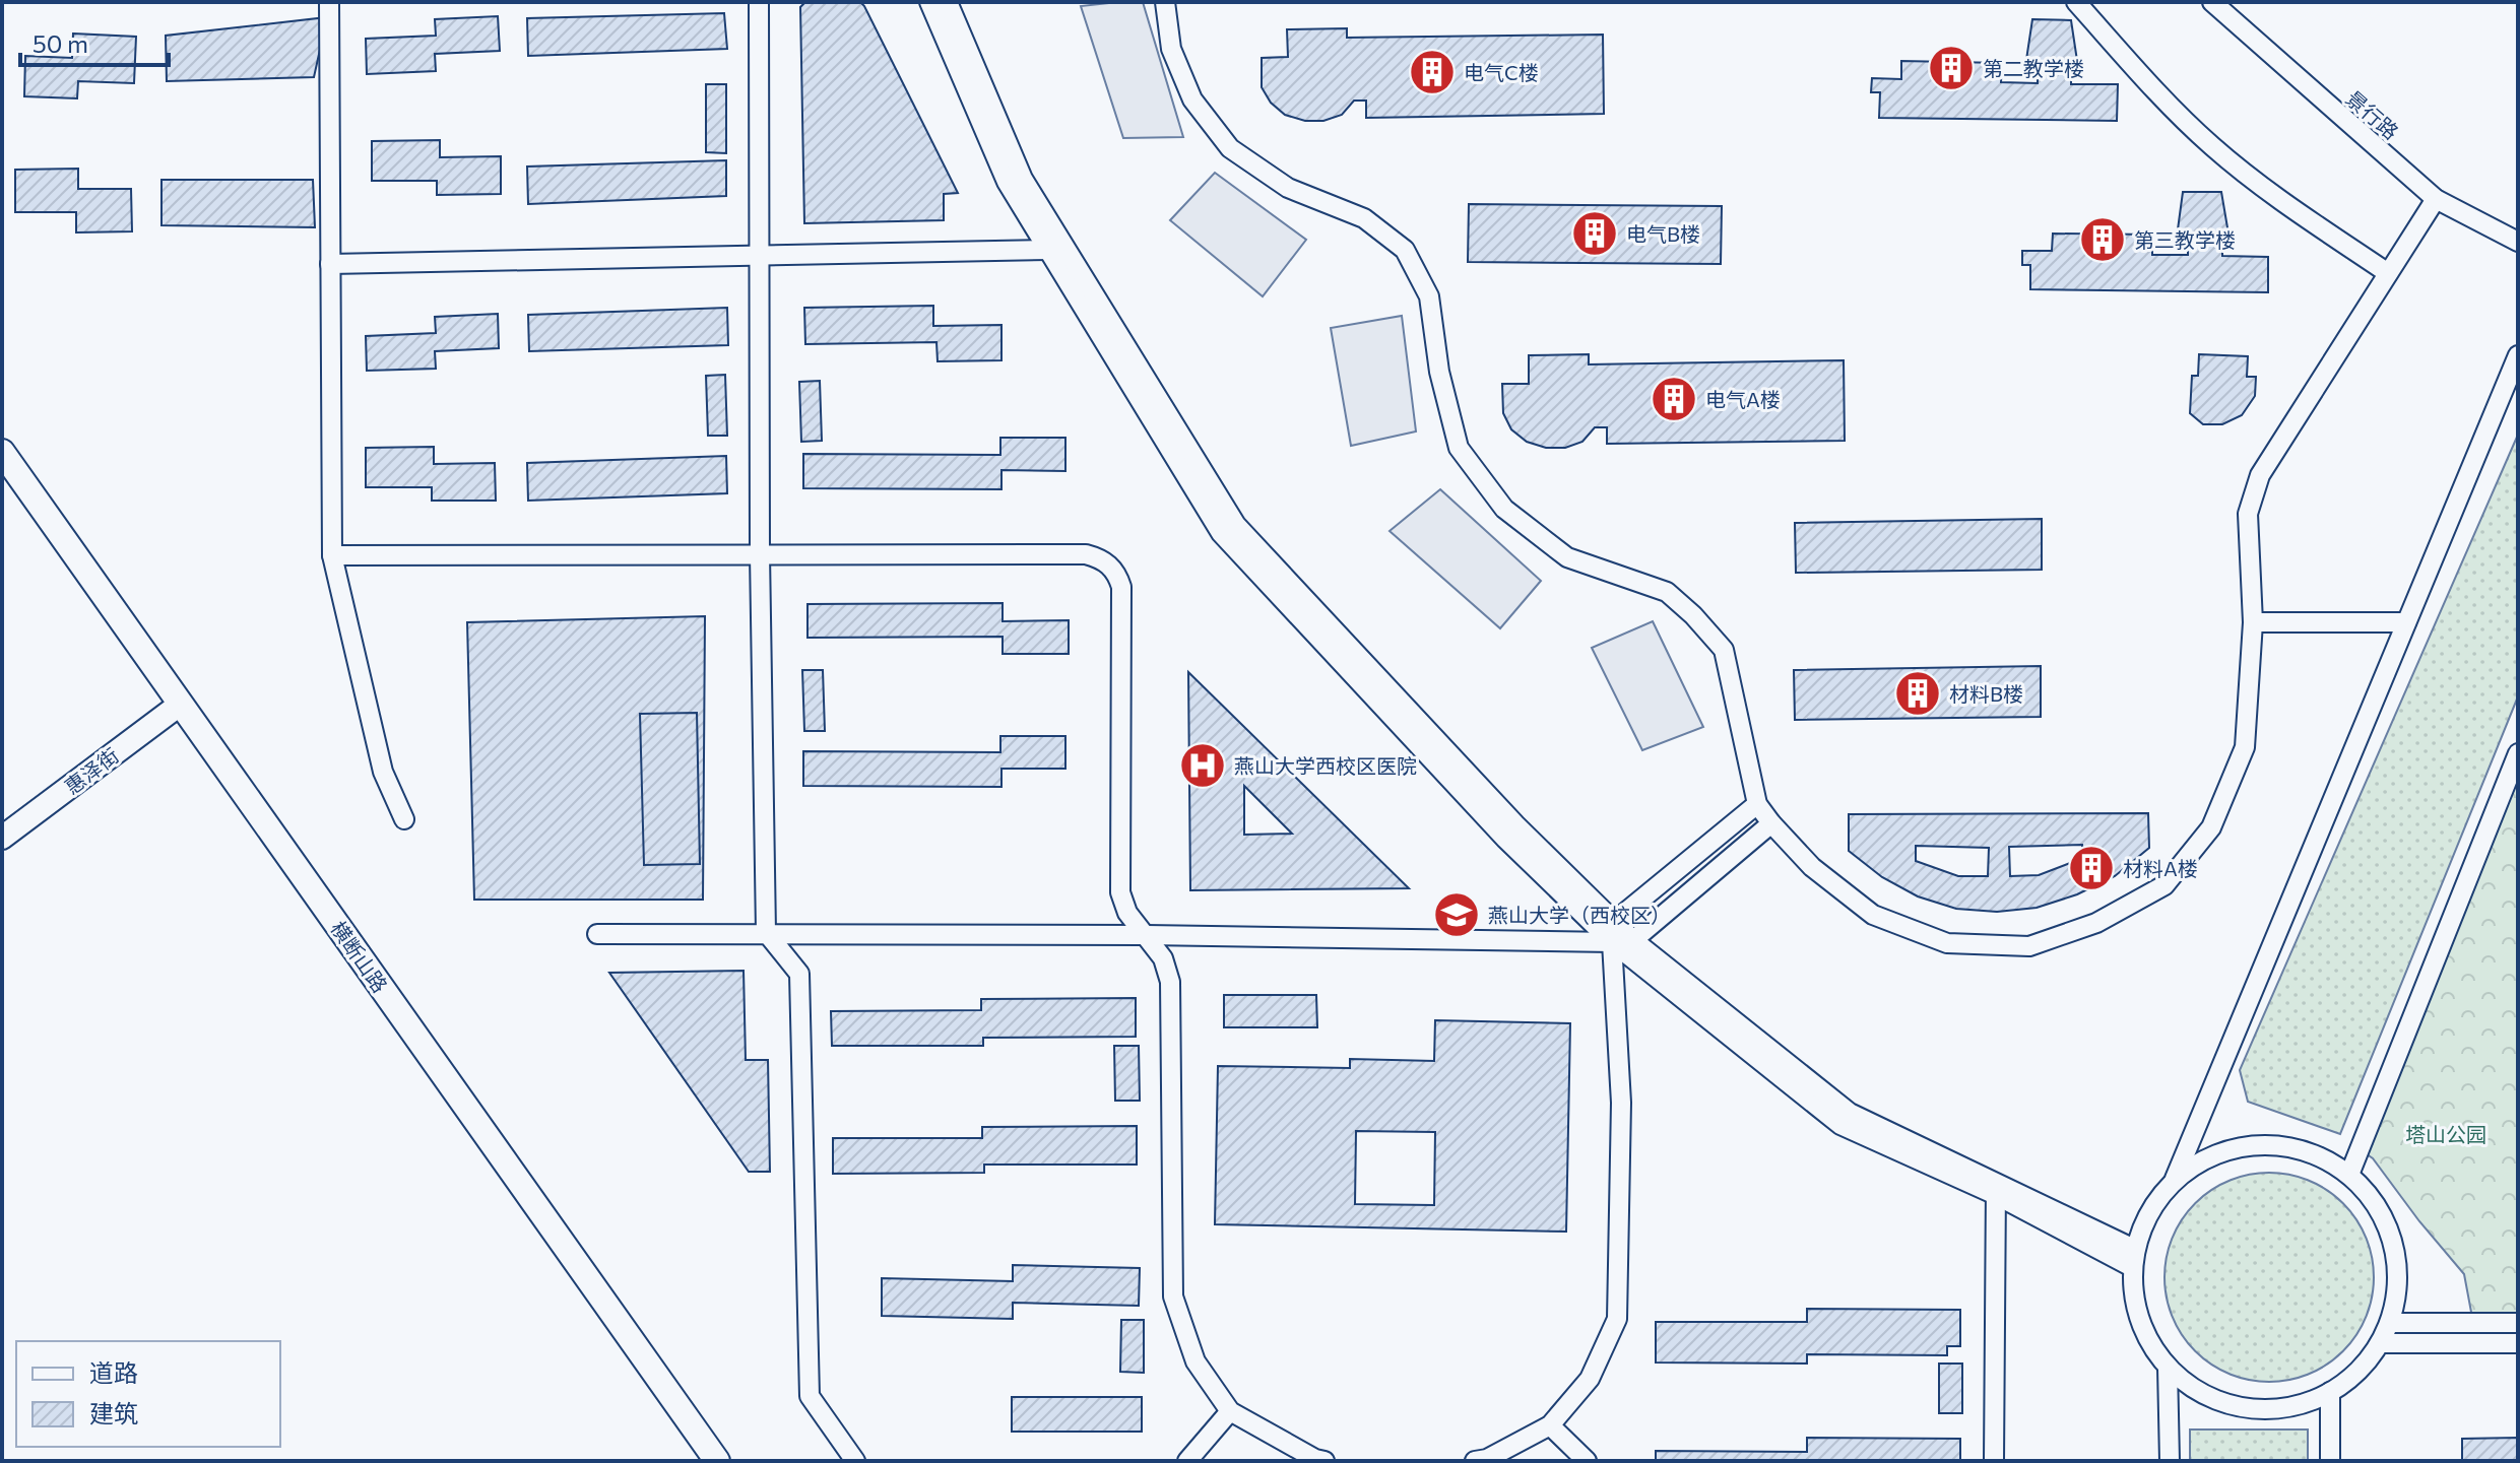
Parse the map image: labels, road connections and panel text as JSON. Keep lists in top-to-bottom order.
{
  "streets": {
    "main road": ["横断山路"],
    "street": ["景行路", "惠泽街"]
  },
  "crossings": [
    ["惠泽街", "横断山路"]
  ],
  "parks": ["塔山公园"],
  "places": {
    "building": [
      "第二教学楼",
      "电气C楼",
      "电气B楼",
      "第三教学楼",
      "电气A楼",
      "材料B楼",
      "材料A楼"
    ],
    "hospital": ["燕山大学西校区医院"],
    "school or university": ["燕山大学（西校区）"]
  },
  "legend": ["道路", "建筑"],
  "scale_bar": "50 m"
}
